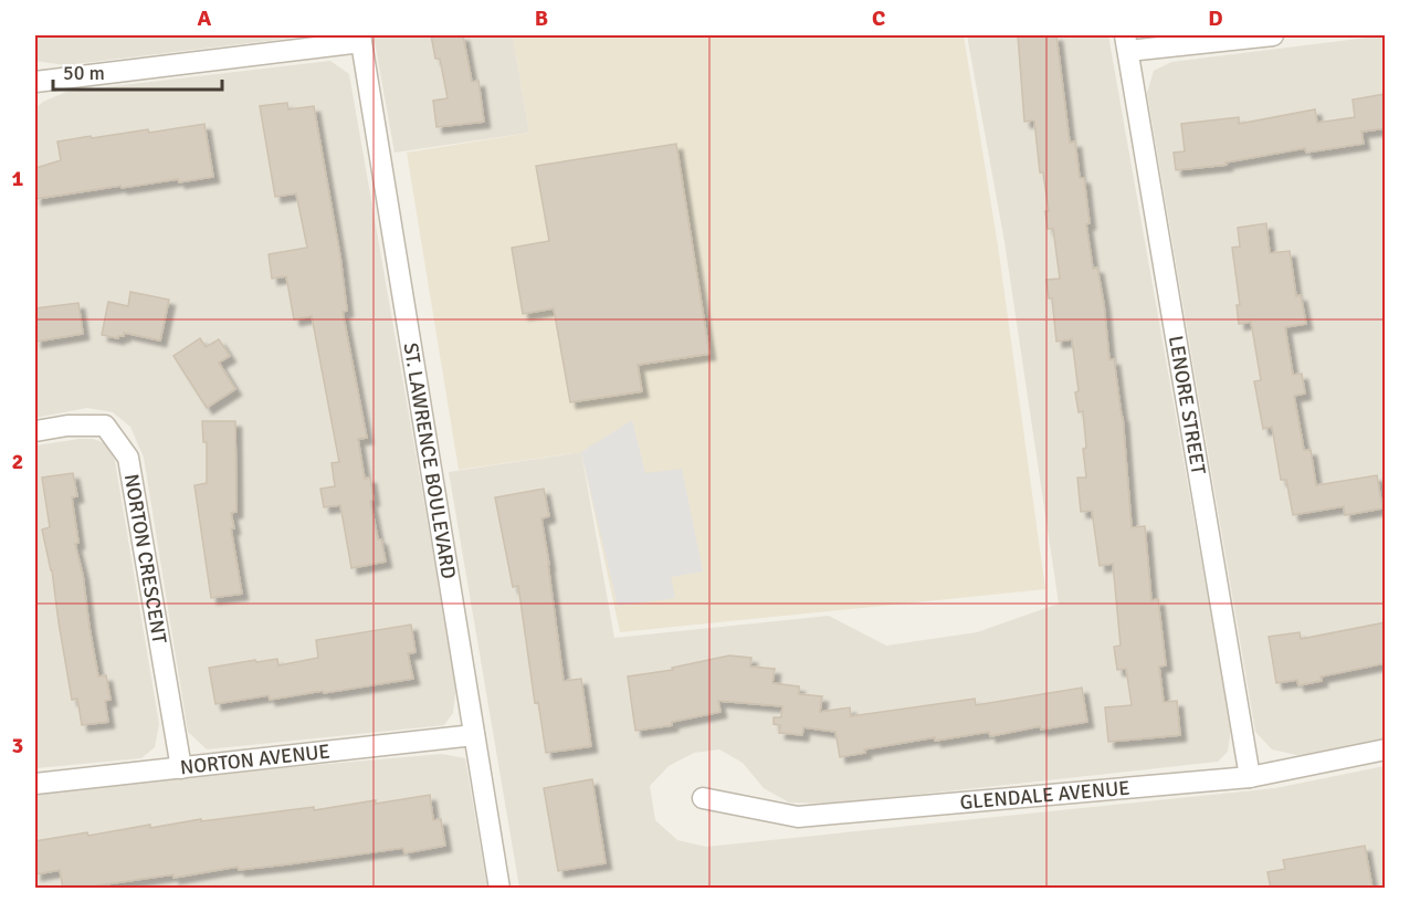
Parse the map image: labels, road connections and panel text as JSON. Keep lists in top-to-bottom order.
{
  "streets": {
    "street": [
      "LENORE STREET",
      "ST. LAWRENCE BOULEVARD",
      "NORTON CRESCENT",
      "NORTON AVENUE",
      "GLENDALE AVENUE"
    ]
  },
  "crossings": [
    ["LENORE STREET", "GLENDALE AVENUE"],
    ["ST. LAWRENCE BOULEVARD", "NORTON AVENUE"],
    ["NORTON CRESCENT", "NORTON AVENUE"]
  ],
  "scale_bar": "50 m",
  "grid": {
    "columns": [
      "A",
      "B",
      "C",
      "D"
    ],
    "rows": ["1", "2", "3"]
  }
}
